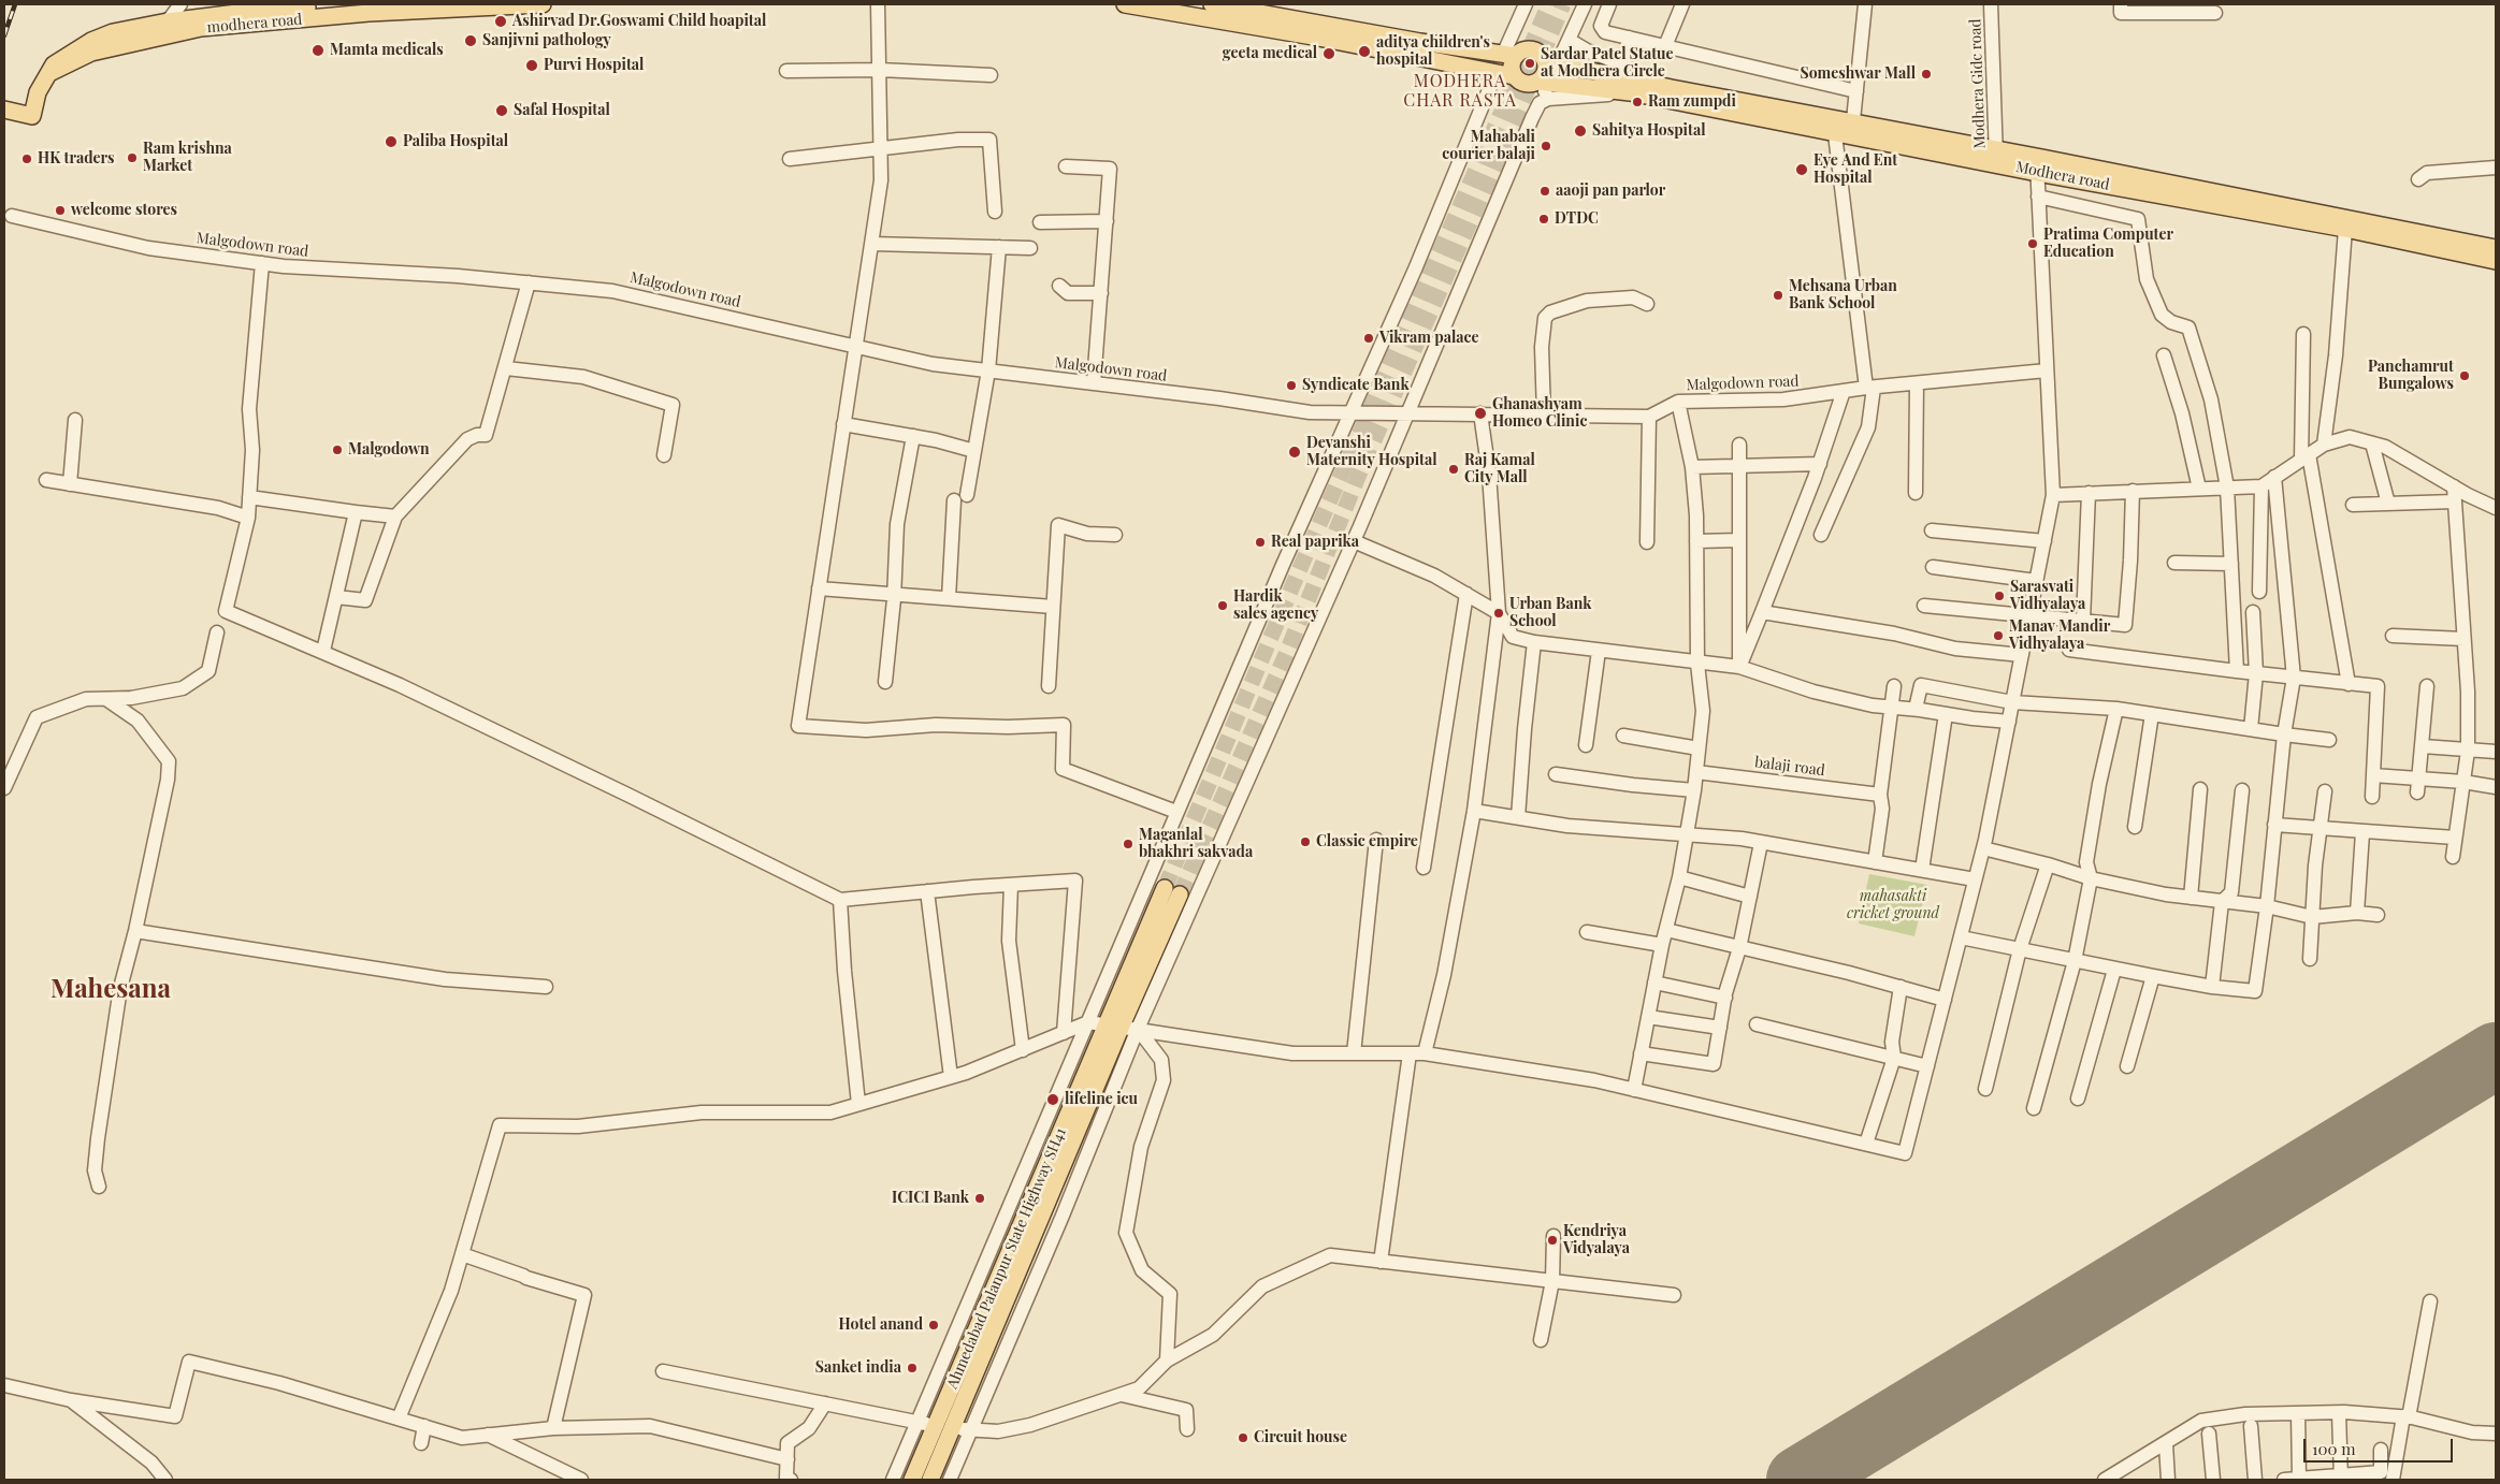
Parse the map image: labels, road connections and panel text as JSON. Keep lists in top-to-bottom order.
{
  "streets": {
    "main road": ["modhera road", "Modhera road", "Ahmedabad Palanpur State Highway SH41"],
    "street": ["Modhera Gidc road", "Malgodown road", "balaji road"]
  },
  "crossings": [
    ["Modhera Gidc road", "Modhera road"]
  ],
  "districts": ["MODHERA CHAR RASTA", "Mahesana"],
  "parks": ["mahasakti cricket ground"],
  "places": [
    "Ashirvad Dr.Goswami Child hoapital",
    "Sanjivni pathology",
    "Mamta medicals",
    "aditya children's hospital",
    "geeta medical",
    "Sardar Patel Statue at Modhera Circle",
    "Purvi Hospital",
    "Someshwar Mall",
    "Ram zumpdi",
    "Safal Hospital",
    "Sahitya Hospital",
    "Paliba Hospital",
    "Mahabali courier balaji",
    "Ram krishna Market",
    "HK traders",
    "Eye And Ent Hospital",
    "aaoji pan parlor",
    "welcome stores",
    "DTDC",
    "Pratima Computer Education",
    "Mehsana Urban Bank School",
    "Vikram palace",
    "Panchamrut Bungalows",
    "Syndicate Bank",
    "Ghanashyam Homeo Clinic",
    "Malgodown",
    "Devanshi Maternity Hospital",
    "Raj Kamal City Mall",
    "Real paprika",
    "Sarasvati Vidhyalaya",
    "Hardik sales agency",
    "Urban Bank School",
    "Manav Mandir Vidhyalaya",
    "Classic empire",
    "Maganlal bhakhri sakvada",
    "lifeline icu",
    "ICICI Bank",
    "Kendriya Vidyalaya",
    "Hotel anand",
    "Sanket india",
    "Circuit house"
  ],
  "scale_bar": "100 m"
}
